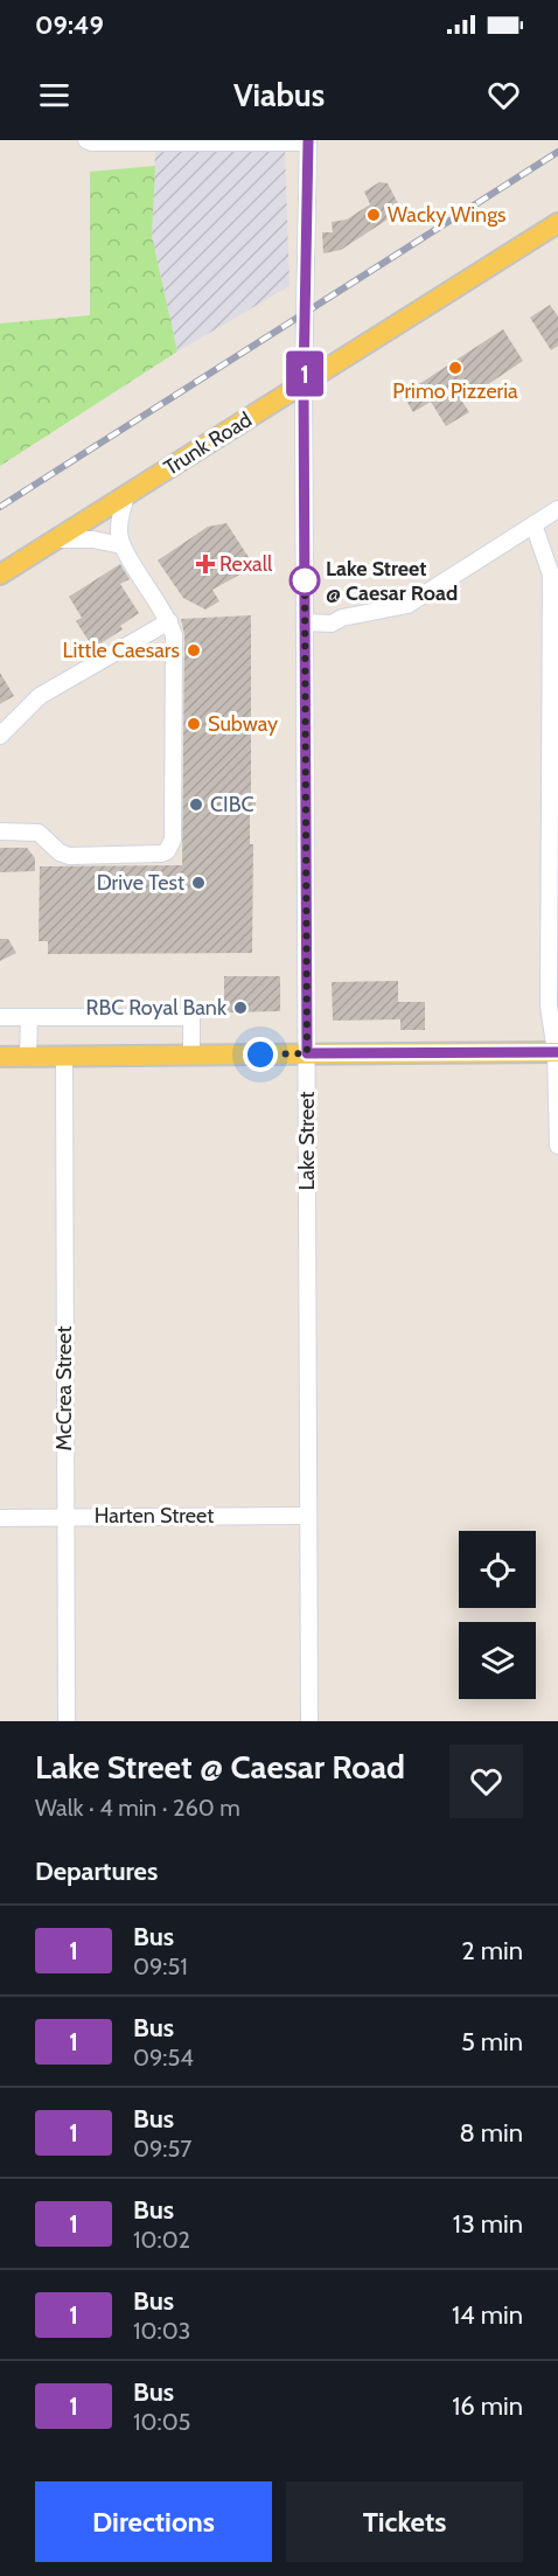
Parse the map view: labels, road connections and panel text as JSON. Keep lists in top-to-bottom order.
{
  "streets": {
    "main road": ["Trunk Road"],
    "street": ["Lake Street", "McCrea Street", "Harten Street"]
  },
  "crossings": [
    ["Trunk Road", "Lake Street"],
    ["Lake Street", "Harten Street"],
    ["McCrea Street", "Harten Street"]
  ],
  "places": {
    "other": [
      "Wacky Wings",
      "Primo Pizzeria",
      "Lake Street @ Caesar Road",
      "Little Caesars",
      "Subway",
      "CIBC",
      "Drive Test",
      "RBC Royal Bank"
    ],
    "health": ["Rexall"]
  },
  "lines": ["bus line 1"],
  "page": {
    "status": "09:49",
    "header": "Viabus",
    "on_map": "1",
    "heading": [
      ["Lake Street @ Caesar Road", "Walk · 4 min · 260 m"],
      "Departures"
    ],
    "list": [
      {
        "mark": "1",
        "name": "Bus",
        "note": "09:51",
        "value": "2 min"
      },
      {
        "mark": "1",
        "name": "Bus",
        "note": "09:54",
        "value": "5 min"
      },
      {
        "mark": "1",
        "name": "Bus",
        "note": "09:57",
        "value": "8 min"
      },
      {
        "mark": "1",
        "name": "Bus",
        "note": "10:02",
        "value": "13 min"
      },
      {
        "mark": "1",
        "name": "Bus",
        "note": "10:03",
        "value": "14 min"
      },
      {
        "mark": "1",
        "name": "Bus",
        "note": "10:05",
        "value": "16 min"
      }
    ],
    "buttons": ["Directions", "Tickets"]
  }
}
